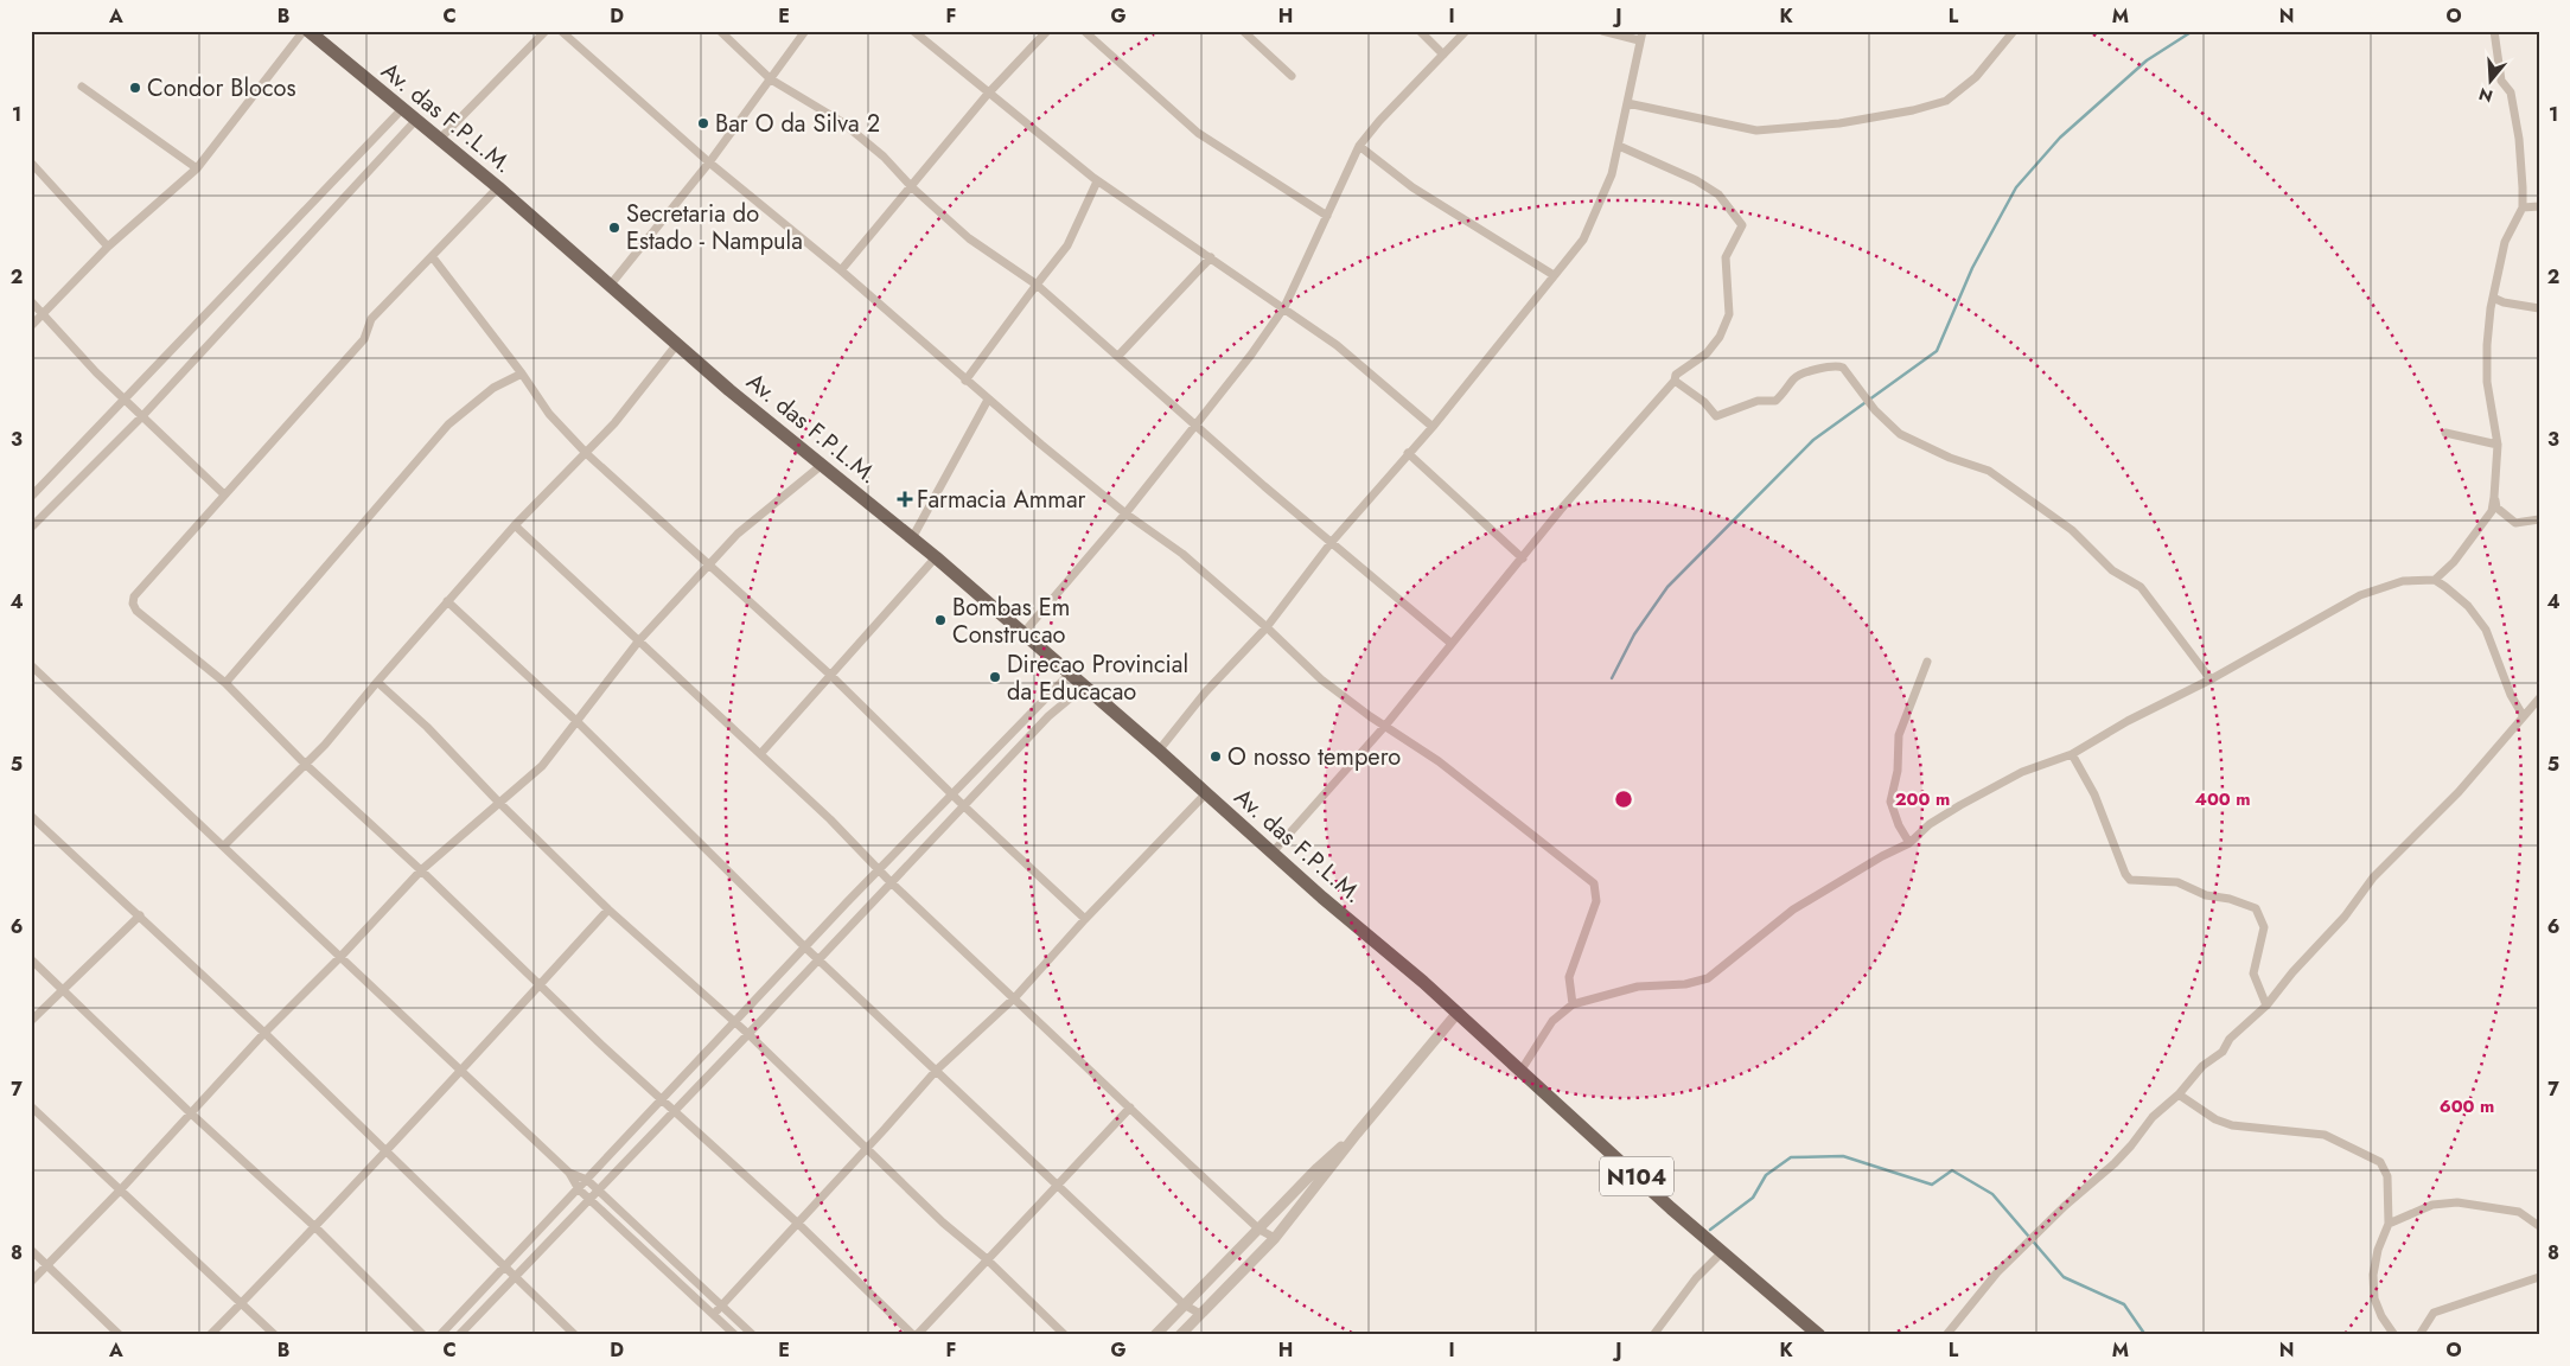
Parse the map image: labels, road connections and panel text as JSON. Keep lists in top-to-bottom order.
{
  "streets": {
    "main road": ["Av. das F.P.L.M.", "N104"]
  },
  "places": {
    "other": [
      "Condor Blocos",
      "Bar O da Silva 2",
      "Secretaria do Estado - Nampula",
      "Bombas Em Construcao",
      "Direcao Provincial da Educacao",
      "O nosso tempero"
    ],
    "health": ["Farmacia Ammar"]
  },
  "north": "bottom",
  "grid": {
    "columns": [
      "A",
      "B",
      "C",
      "D",
      "E",
      "F",
      "G",
      "H",
      "I",
      "J",
      "K",
      "L",
      "M",
      "N",
      "O"
    ],
    "rows": [
      "1",
      "2",
      "3",
      "4",
      "5",
      "6",
      "7",
      "8"
    ]
  },
  "rings": ["200 m", "400 m", "600 m"]
}
